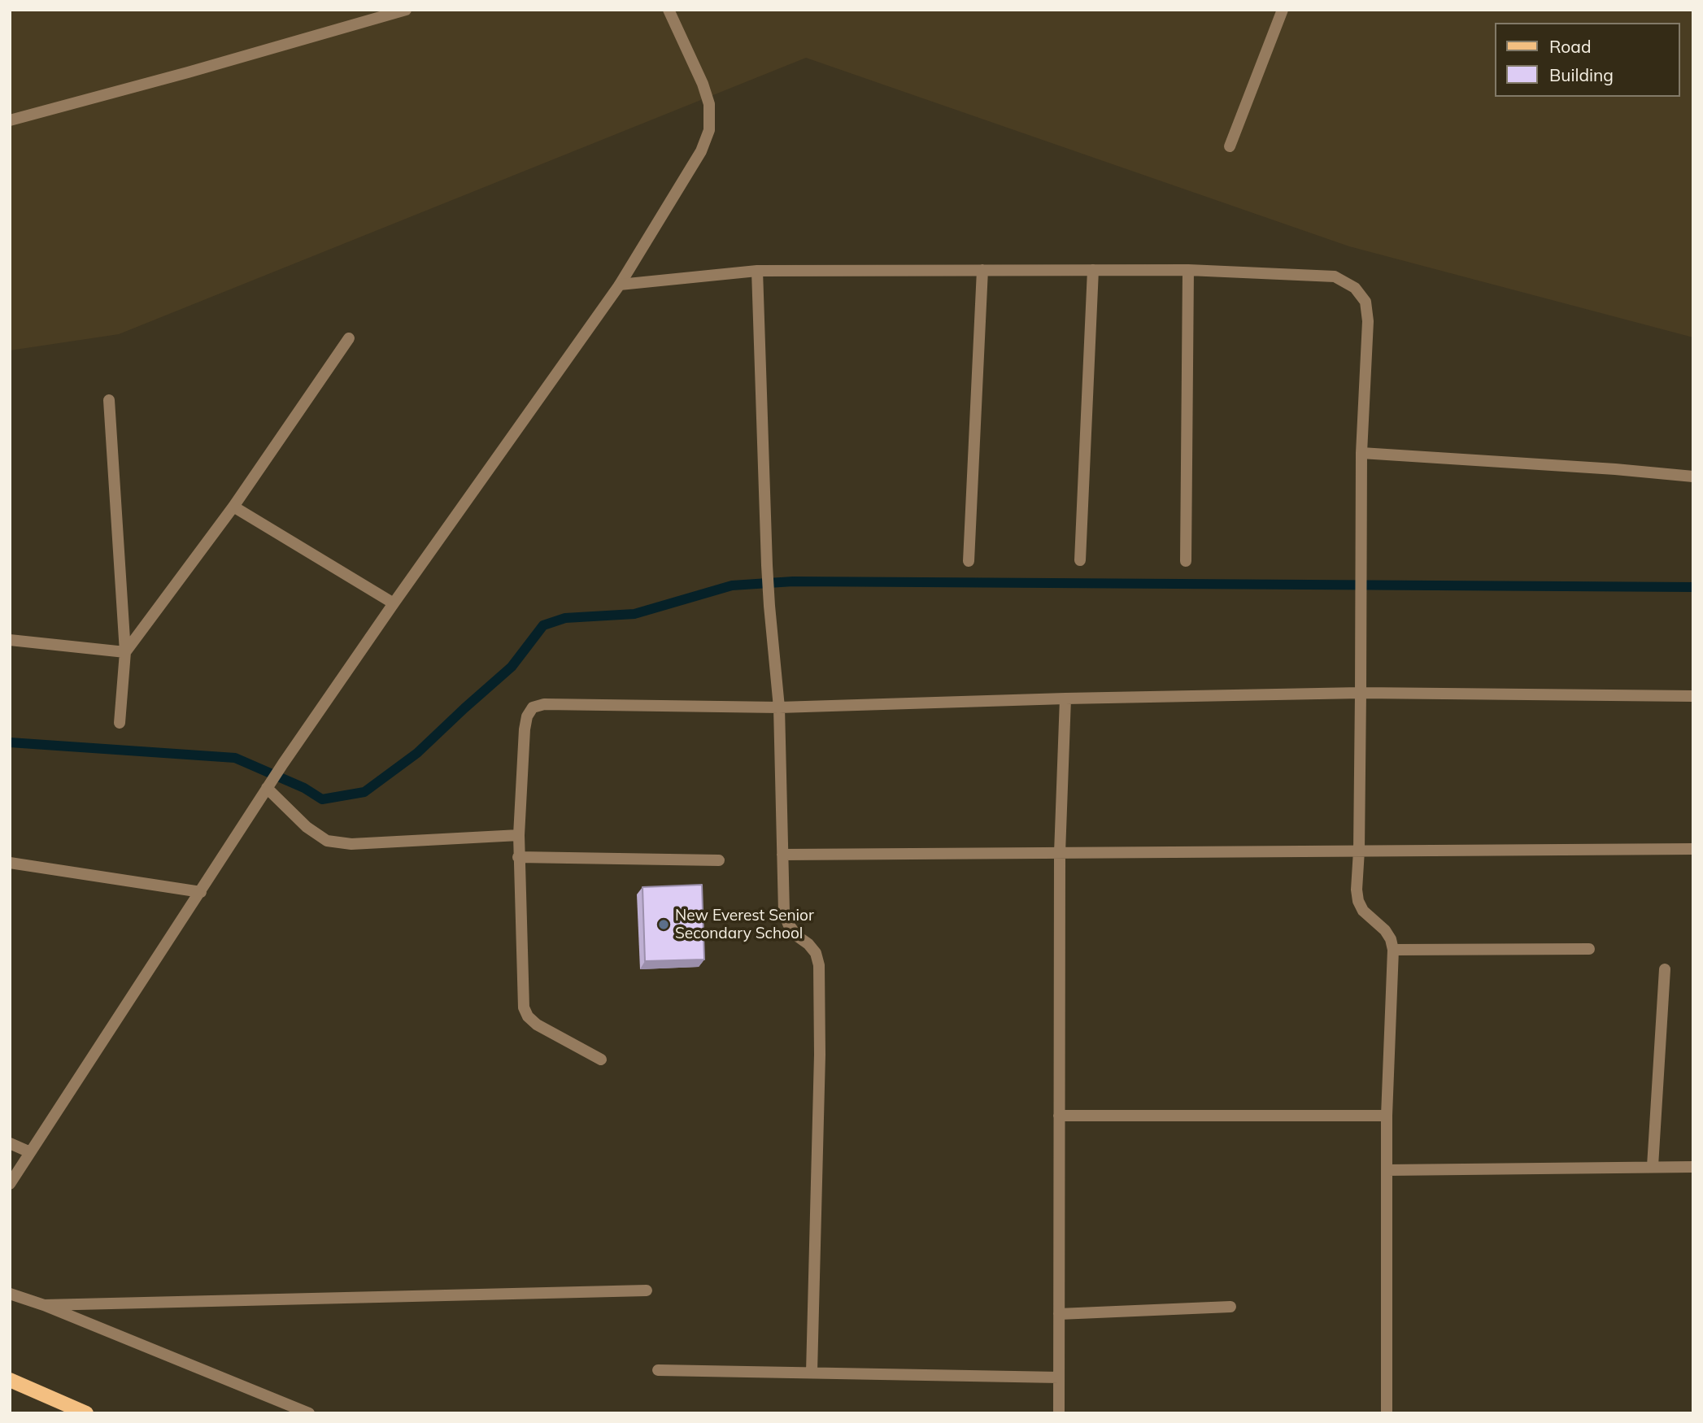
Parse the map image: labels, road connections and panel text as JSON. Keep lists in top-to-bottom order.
{
  "places": ["New Everest Senior Secondary School"],
  "legend": ["Road", "Building"]
}
